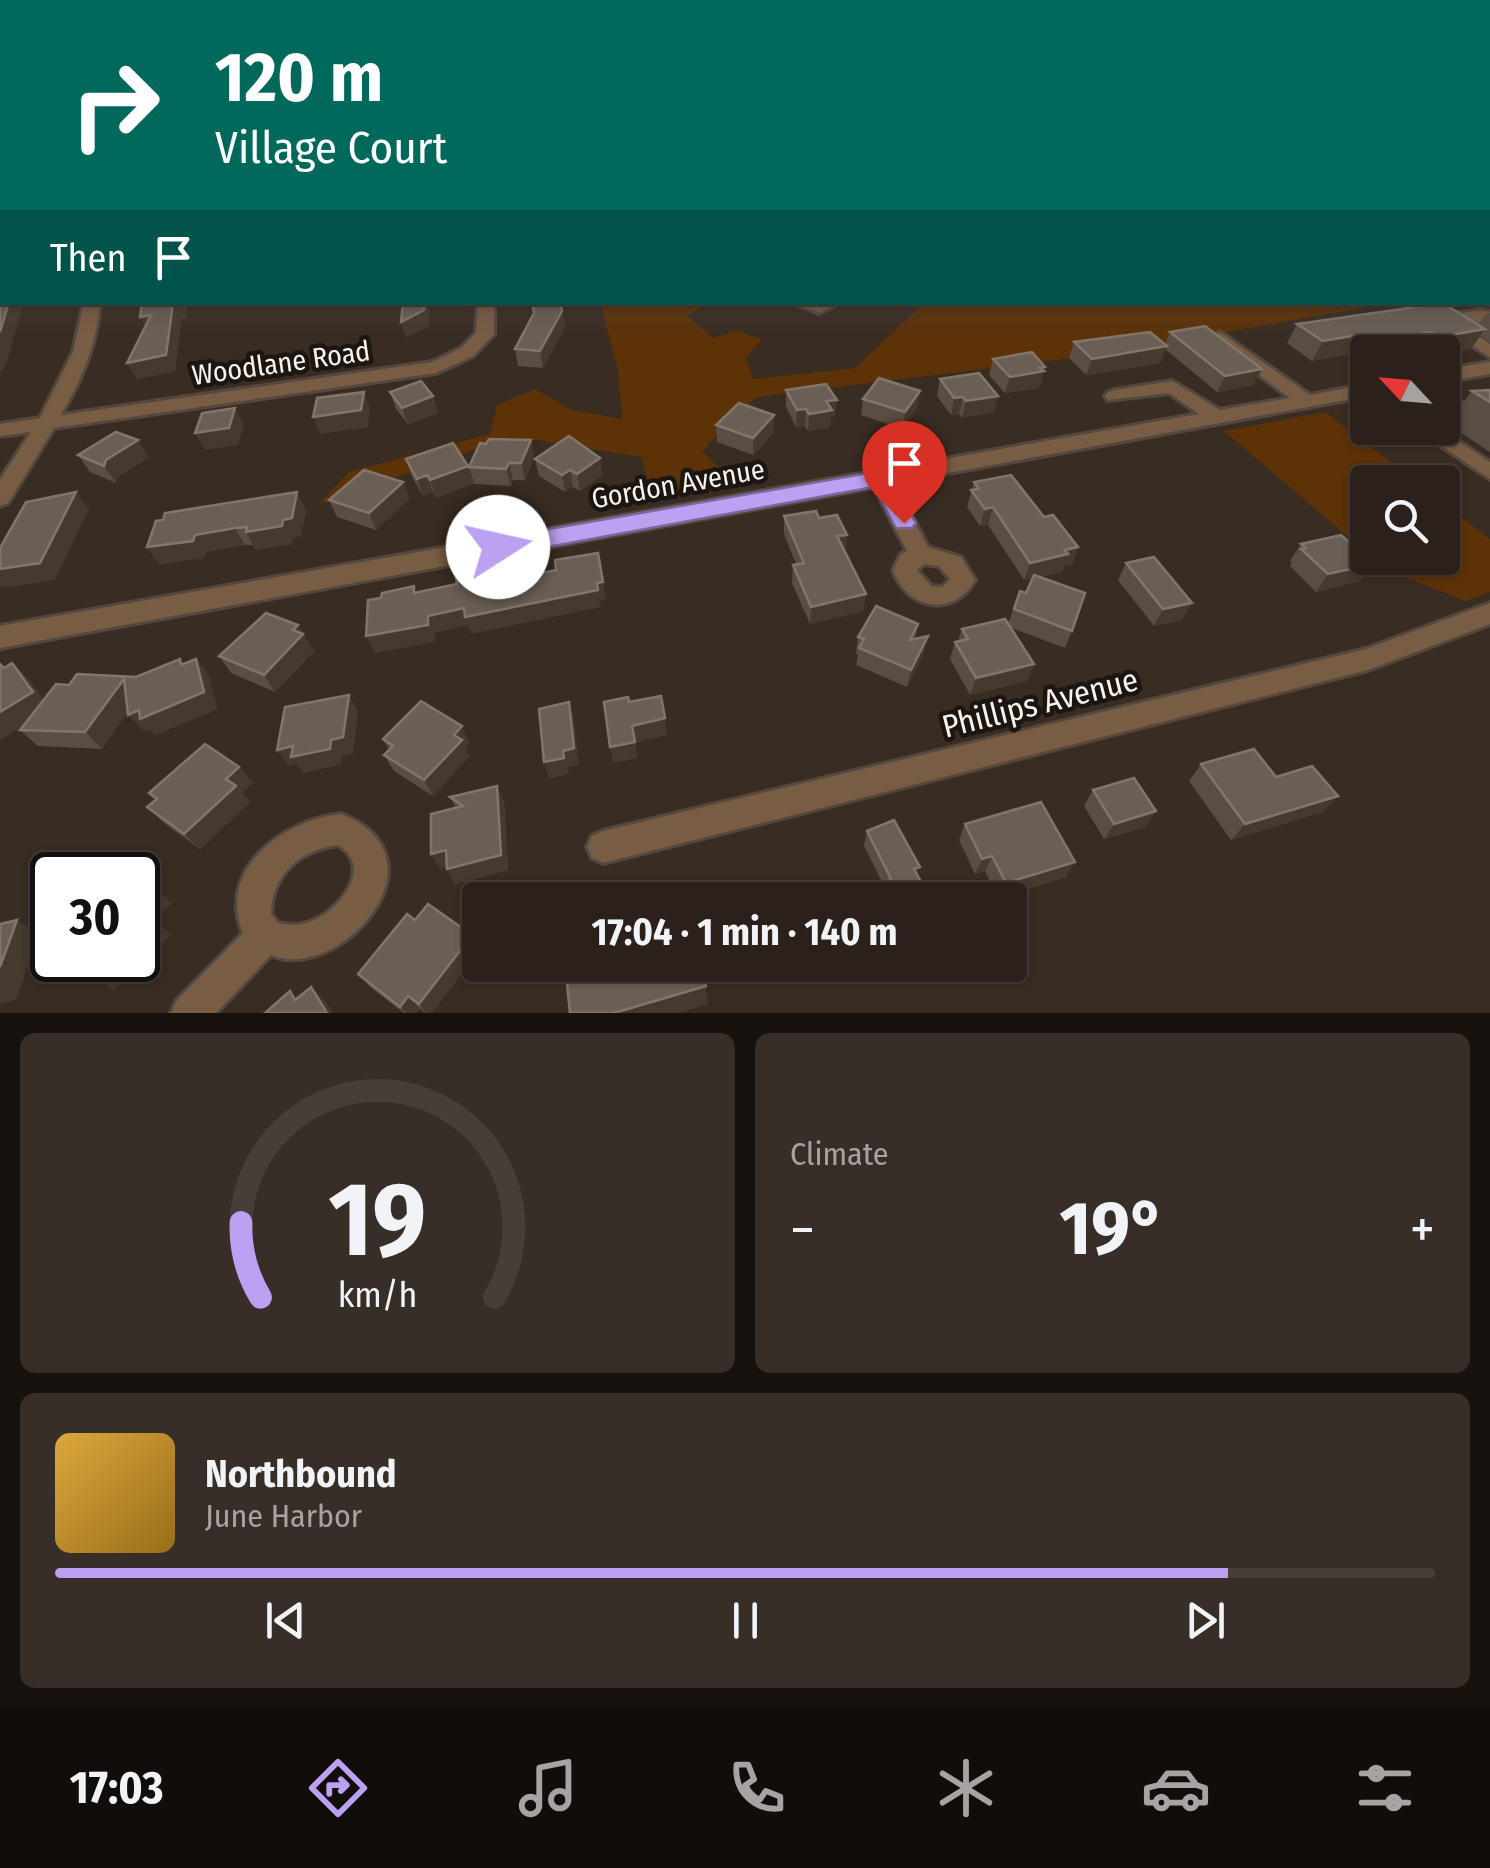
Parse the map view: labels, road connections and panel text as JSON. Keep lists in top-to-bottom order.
{
  "streets": {
    "street": ["Woodlane Road", "Gordon Avenue", "Phillips Avenue"]
  },
  "north": "top left",
  "page": {
    "turn": ["120 m", "Village Court"],
    "then": "Then",
    "limit": "30",
    "trip": "17:04 · 1 min · 140 m",
    "tile": "Climate",
    "heat": ["−", "19°", "+"],
    "song": ["Northbound", "June Harbor"],
    "tabs": "17:03",
    "gauge": ["19", "km/h"]
  }
}
